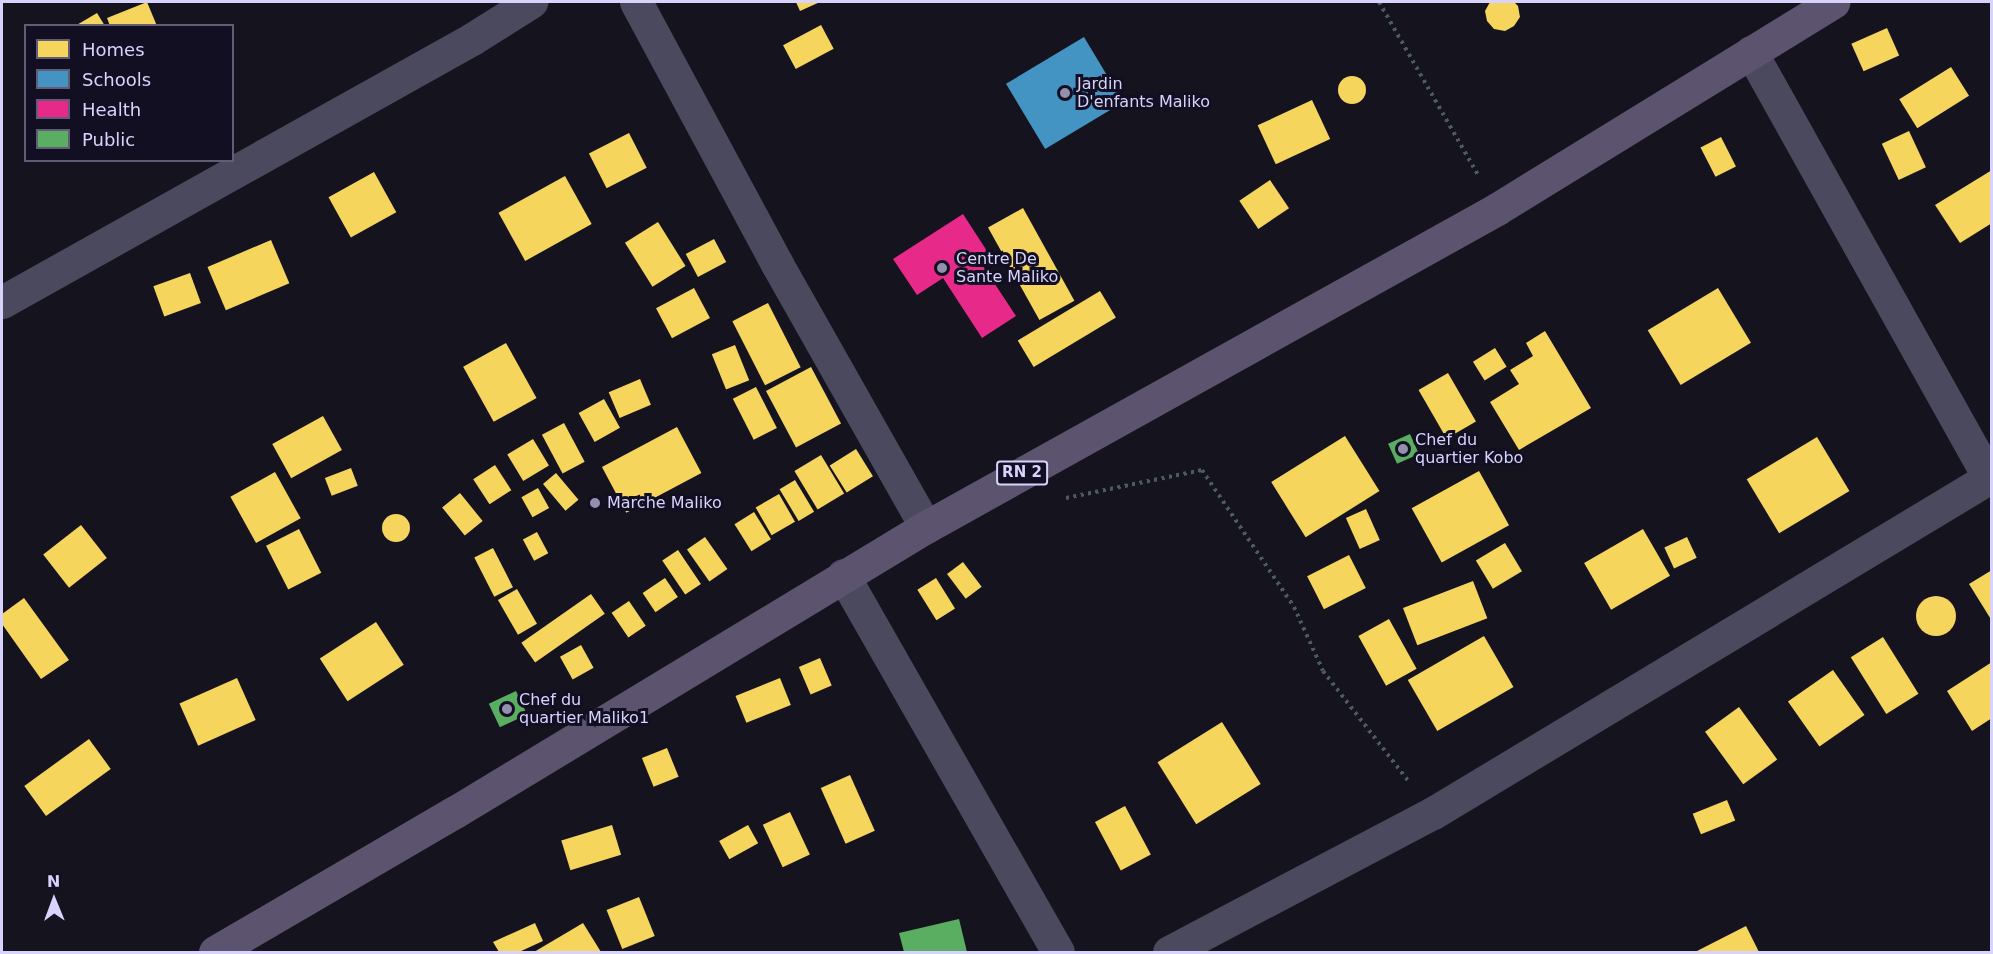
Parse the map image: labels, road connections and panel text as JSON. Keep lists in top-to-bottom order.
{
  "streets": {
    "main road": ["RN 2"]
  },
  "places": [
    "Jardin D'enfants Maliko",
    "Centre De Sante Maliko",
    "Chef du quartier Kobo",
    "Marche Maliko",
    "Chef du quartier Maliko1"
  ],
  "legend": [
    "Homes",
    "Schools",
    "Health",
    "Public"
  ],
  "north": "top"
}
